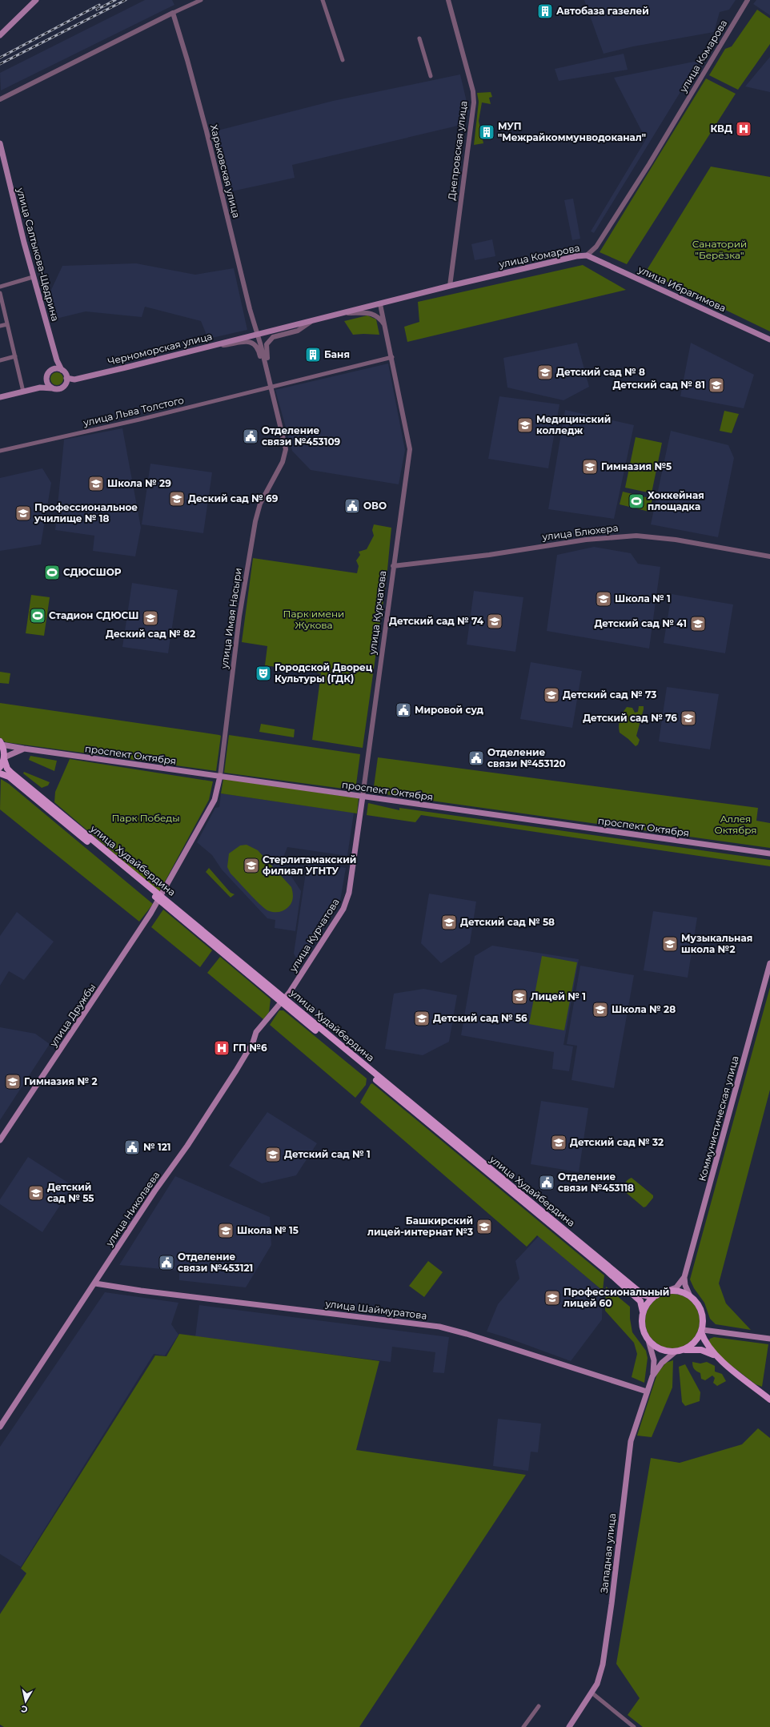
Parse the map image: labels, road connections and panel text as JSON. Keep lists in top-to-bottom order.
{
  "streets": {
    "main road": [
      "улица Комарова",
      "улица Салтыкова-Щедрина",
      "улица Ибрагимова",
      "Черноморская улица",
      "улица Курчатова",
      "улица Имая Насыри",
      "проспект Октября",
      "улица Худайбердина",
      "улица Дружбы",
      "Коммунистическая улица",
      "улица Николаева",
      "улица Шаймуратова",
      "Западная улица"
    ],
    "street": [
      "Днепровская улица",
      "Харьковская улица",
      "улица Льва Толстого",
      "улица Блюхера"
    ]
  },
  "crossings": [
    ["улица Комарова", "Днепровская улица"],
    ["улица Комарова", "Харьковская улица"],
    ["улица Комарова", "улица Ибрагимова"],
    ["улица Комарова", "Черноморская улица"],
    ["улица Комарова", "улица Курчатова"],
    ["улица Комарова", "улица Имая Насыри"],
    ["Харьковская улица", "Черноморская улица"],
    ["Харьковская улица", "улица Имая Насыри"],
    ["улица Салтыкова-Щедрина", "Черноморская улица"],
    ["Черноморская улица", "улица Имая Насыри"],
    ["улица Льва Толстого", "улица Курчатова"],
    ["улица Льва Толстого", "улица Имая Насыри"],
    ["улица Блюхера", "улица Курчатова"],
    ["улица Курчатова", "проспект Октября"],
    ["улица Курчатова", "улица Худайбердина"],
    ["улица Курчатова", "улица Николаева"],
    ["улица Имая Насыри", "проспект Октября"],
    ["улица Имая Насыри", "улица Худайбердина"],
    ["улица Имая Насыри", "улица Дружбы"],
    ["проспект Октября", "улица Худайбердина"],
    ["улица Худайбердина", "улица Дружбы"],
    ["улица Худайбердина", "улица Николаева"],
    ["улица Худайбердина", "Западная улица"],
    ["улица Николаева", "улица Шаймуратова"],
    ["улица Шаймуратова", "Западная улица"]
  ],
  "parks": [
    "Санаторий \"Берёзка\"",
    "Парк имени Жукова",
    "Парк Победы",
    "Аллея Октября"
  ],
  "places": {
    "building": ["Автобаза газелей", "МУП \"Межрайкоммунводоканал\"", "Баня"],
    "hospital": ["КВД", "ГП №6"],
    "school or university": [
      "Детский сад № 8",
      "Детский сад № 81",
      "Медицинский колледж",
      "Гимназия №5",
      "Школа № 29",
      "Деский сад № 69",
      "Профессиональное училище № 18",
      "Школа № 1",
      "Деский сад № 82",
      "Детский сад № 74",
      "Детский сад № 41",
      "Детский сад № 73",
      "Детский сад № 76",
      "Стерлитамакский филиал УГНТУ",
      "Детский сад № 58",
      "Музыкальная школа №2",
      "Лицей № 1",
      "Школа № 28",
      "Детский сад № 56",
      "Гимназия № 2",
      "Детский сад № 32",
      "Детский сад № 1",
      "Детский сад № 55",
      "Башкирский лицей-интернат №3",
      "Школа № 15",
      "Профессиональный лицей 60"
    ],
    "public building": [
      "Отделение связи №453109",
      "ОВО",
      "Мировой суд",
      "Отделение связи №453120",
      "№ 121",
      "Отделение связи №453118",
      "Отделение связи №453121"
    ],
    "sports": ["Хоккейная площадка", "СДЮСШОР", "Стадион СДЮСШ"],
    "theatre": ["Городской Дворец Культуры (ГДК)"]
  },
  "north": "bottom"
}
